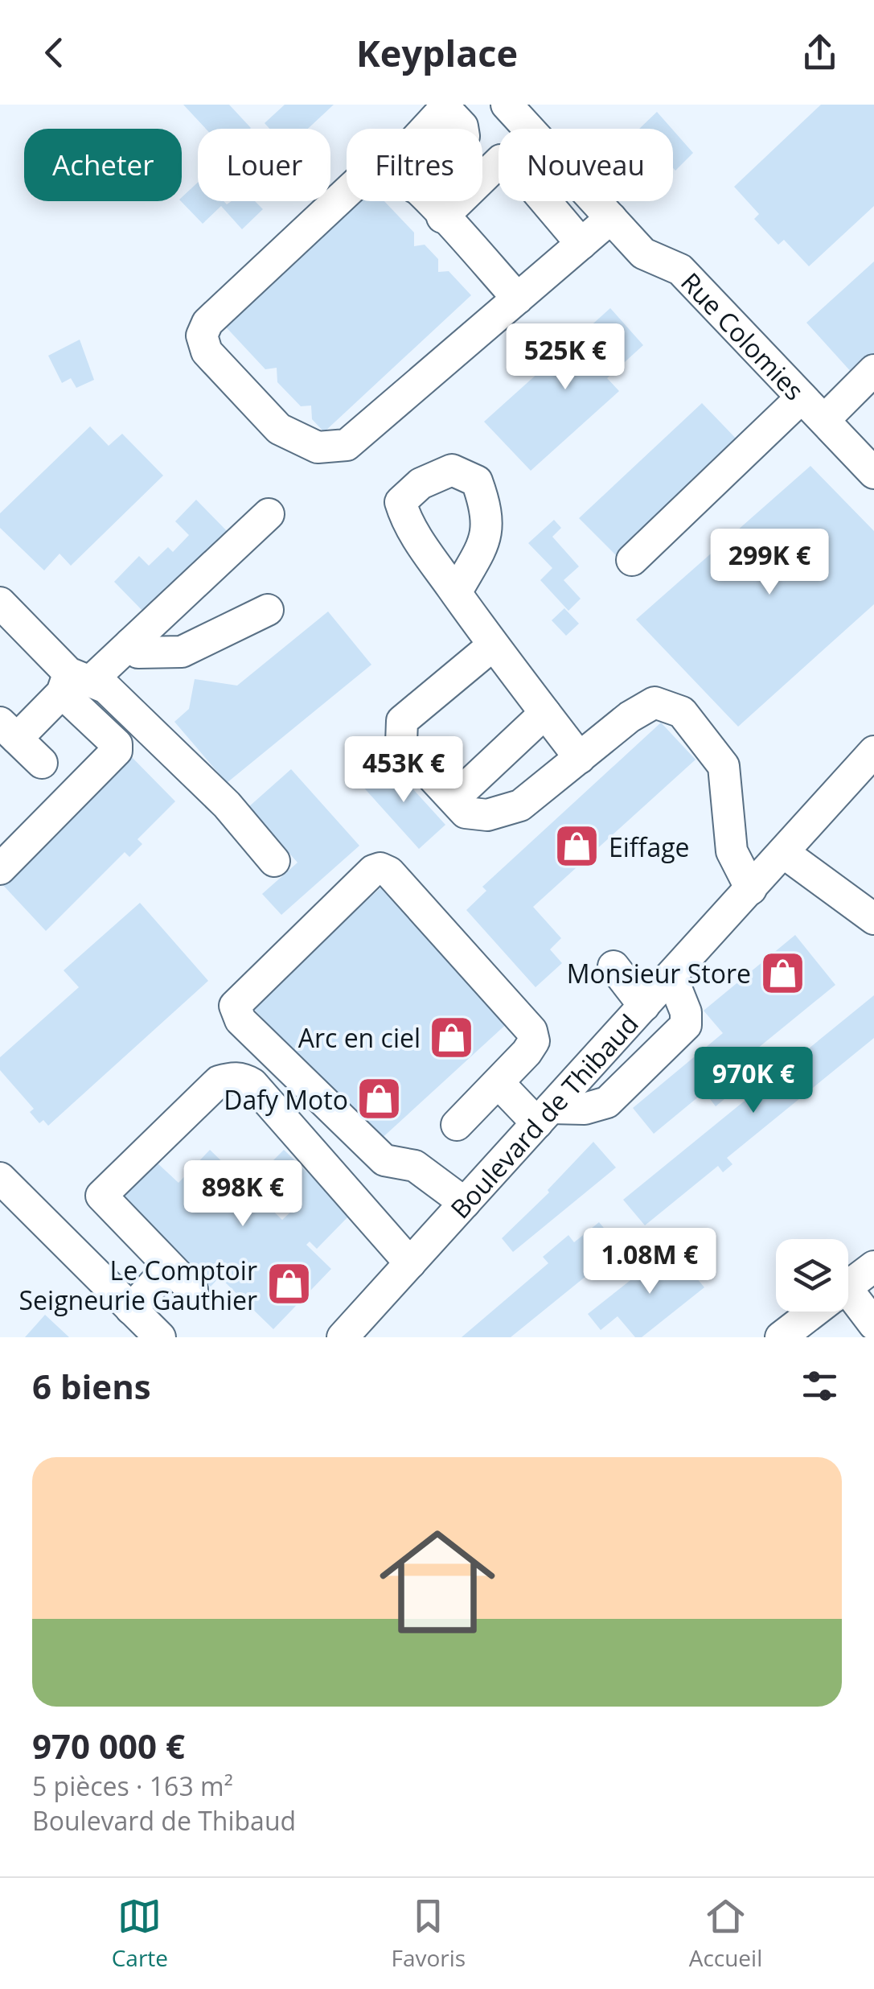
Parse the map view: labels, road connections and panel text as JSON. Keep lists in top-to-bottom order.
{
  "streets": {
    "street": ["Rue Colomies", "Boulevard de Thibaud"]
  },
  "places": {
    "shop": [
      "Eiffage",
      "Monsieur Store",
      "Arc en ciel",
      "Dafy Moto",
      "Le Comptoir Seigneurie Gauthier"
    ]
  },
  "page": {
    "header": "Keyplace",
    "chip": [
      "Acheter",
      "Louer",
      "Filtres",
      "Nouveau"
    ],
    "price": [
      "525K €",
      "299K €",
      "453K €",
      "970K €",
      "898K €",
      "1.08M €"
    ],
    "heading": "6 biens",
    "list": [
      {
        "name": "970 000 €",
        "note": "5 pièces · 163 m² · Boulevard de Thibaud"
      }
    ],
    "tabs": ["Carte", "Favoris", "Accueil"]
  }
}
